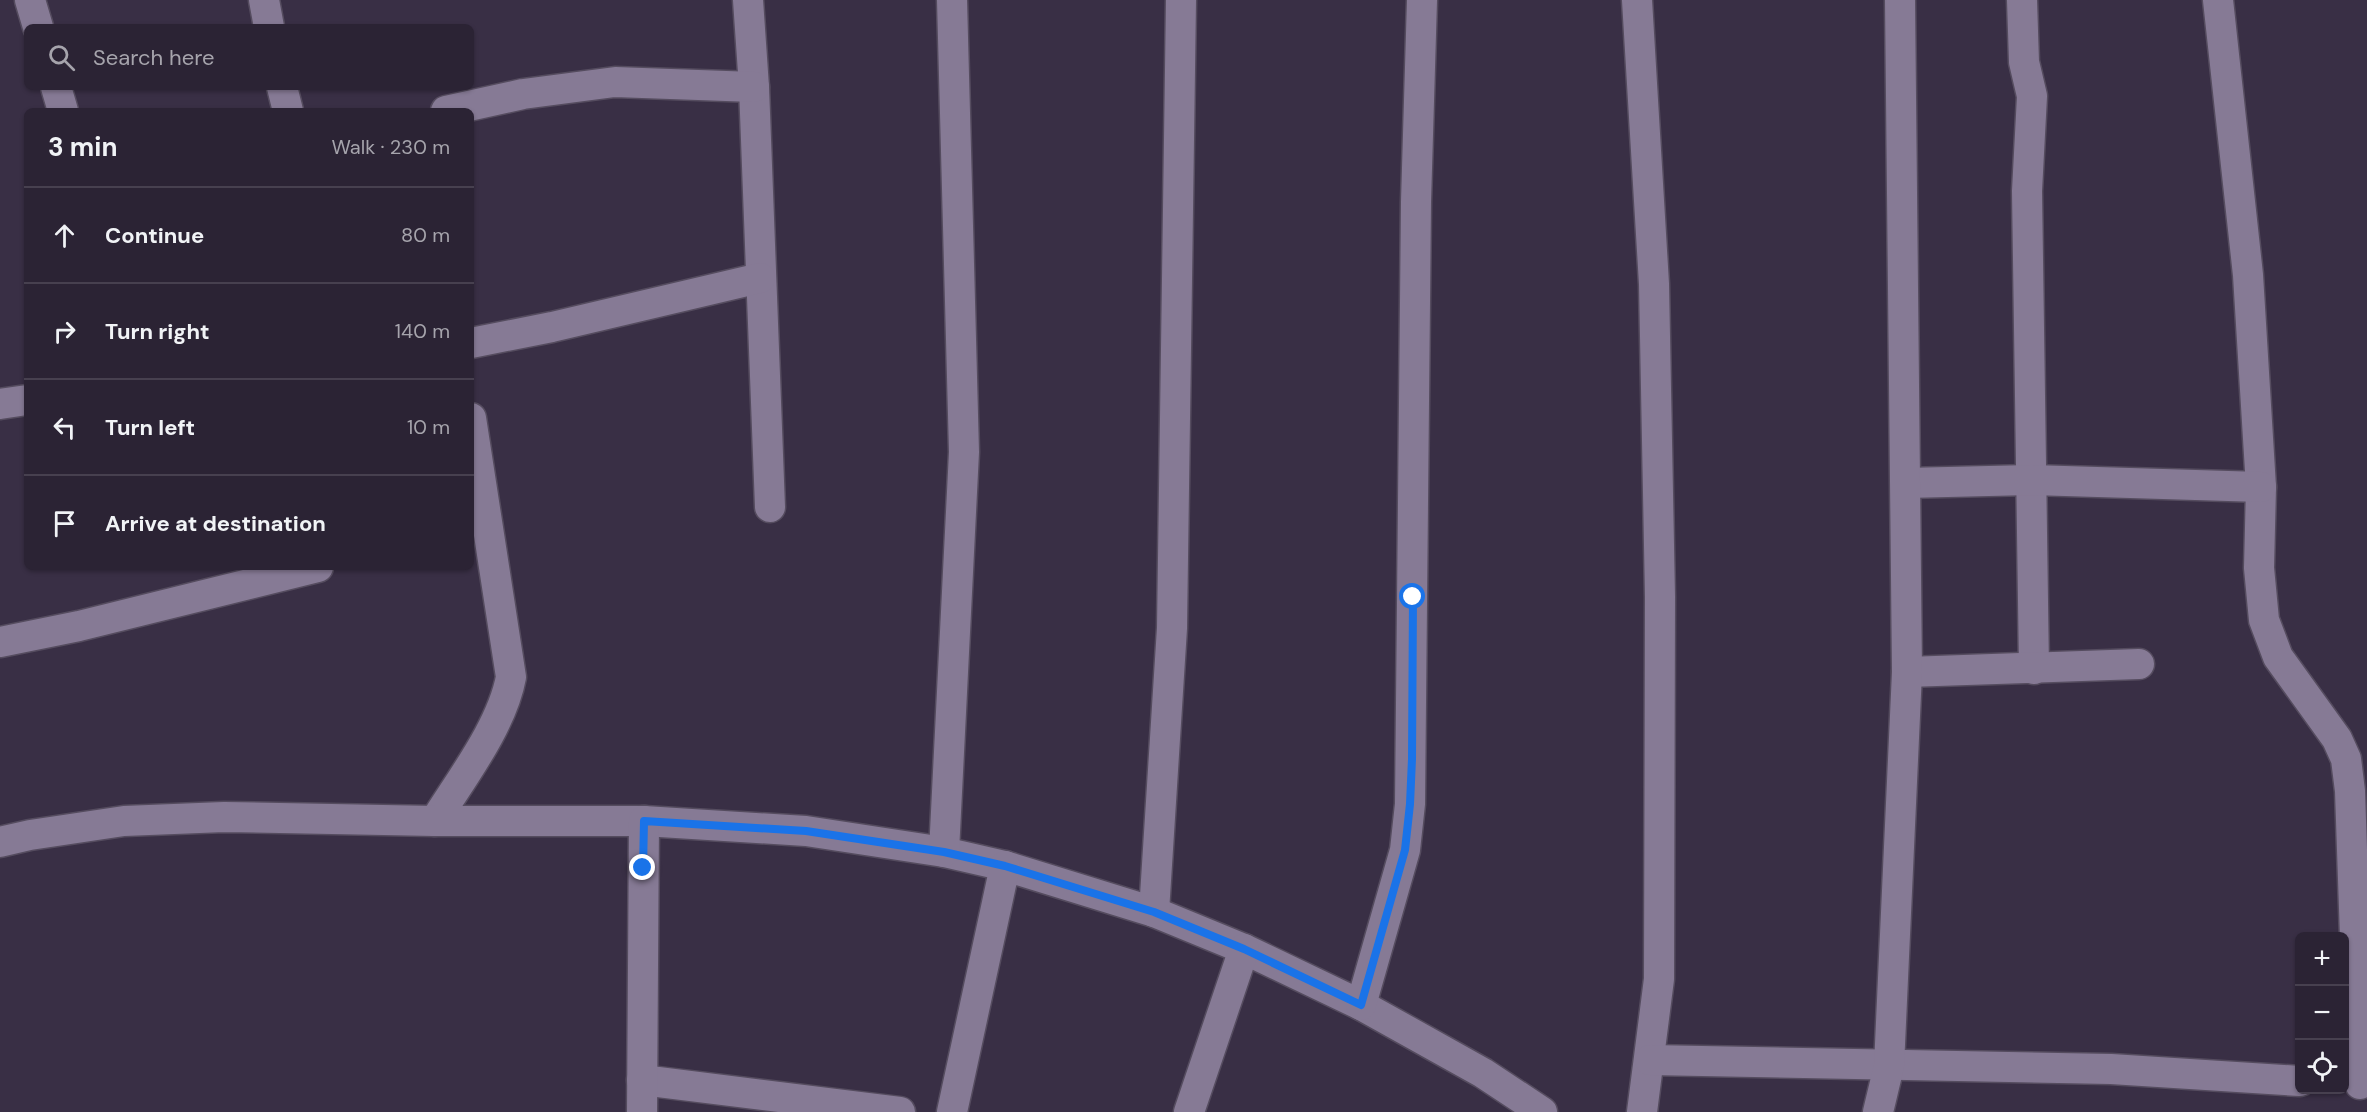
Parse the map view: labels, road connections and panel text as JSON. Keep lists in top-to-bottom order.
{
  "page": {
    "search": "Search here",
    "heading": ["3 min", "Walk · 230 m"],
    "list": [
      ["Continue", "80 m"],
      ["Turn right", "140 m"],
      ["Turn left", "10 m"],
      "Arrive at destination"
    ],
    "map_buttons": ["+", "−"]
  }
}
